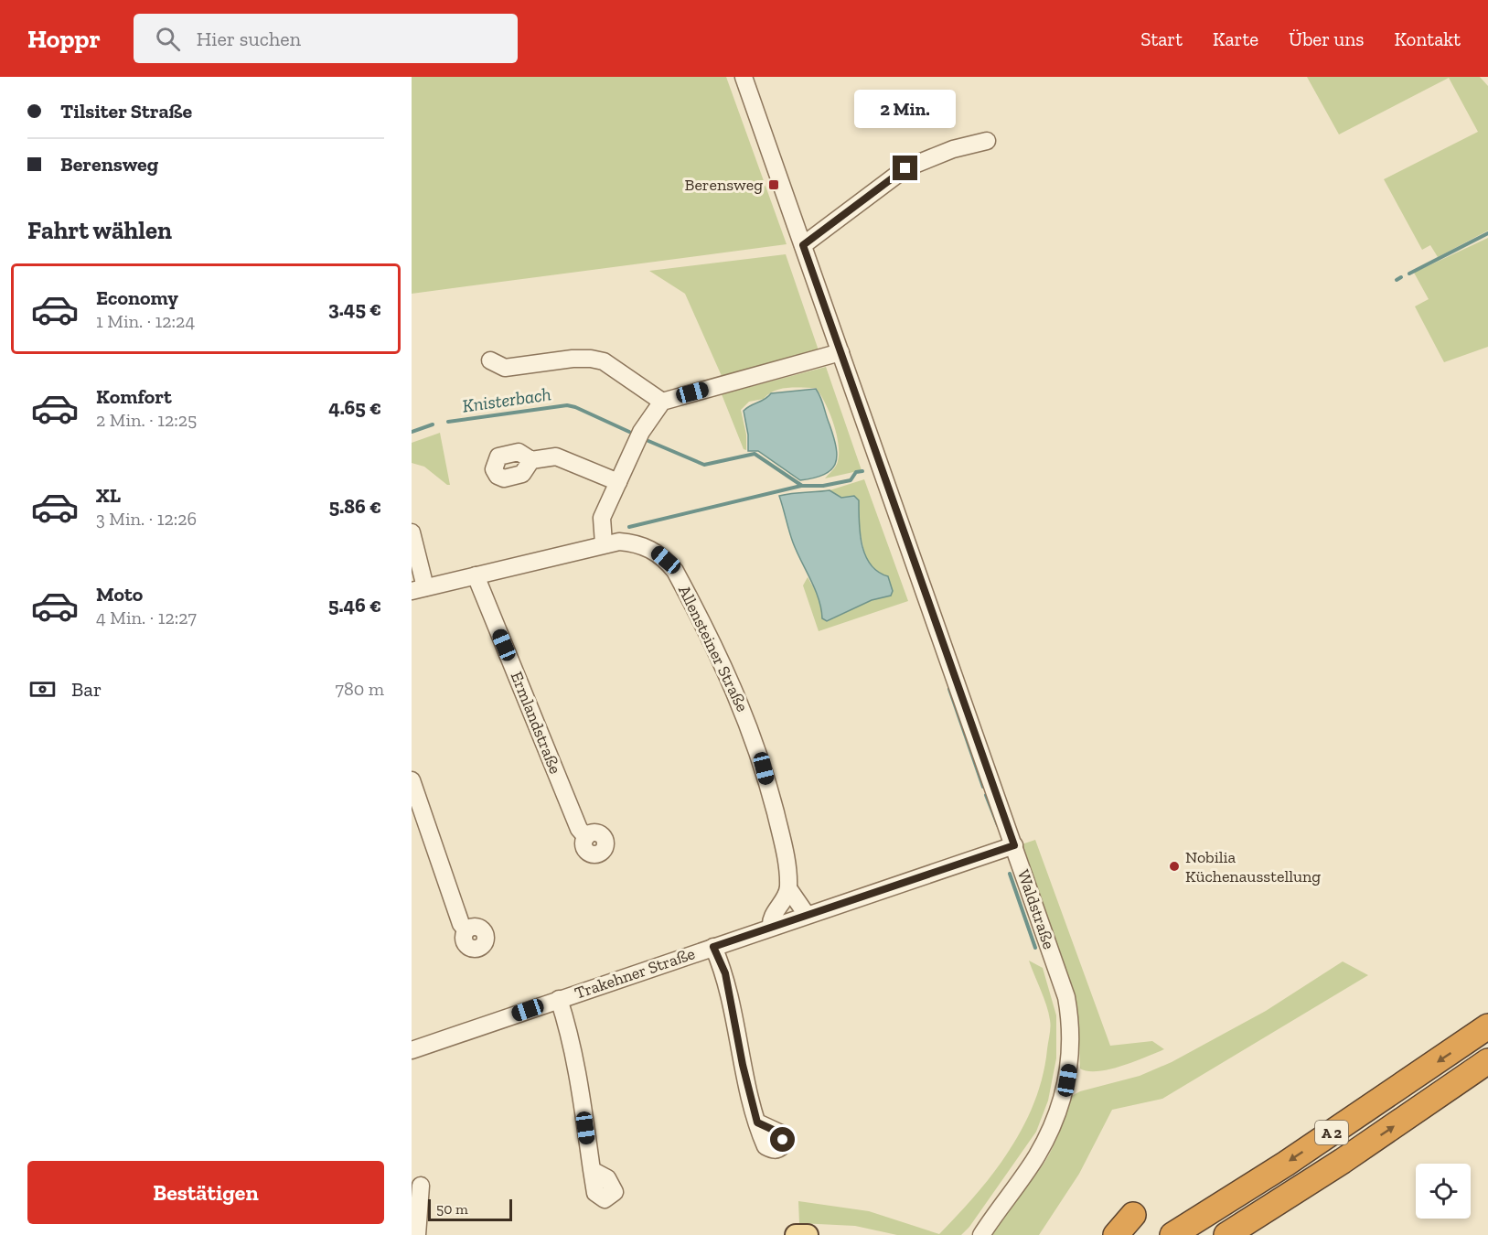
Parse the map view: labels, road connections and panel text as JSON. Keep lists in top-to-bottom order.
{
  "streets": {
    "highway": ["A 2"],
    "street": [
      "Allensteiner Straße",
      "Ermlandstraße",
      "Waldstraße",
      "Trakehner Straße"
    ]
  },
  "crossings": [
    ["Allensteiner Straße", "Ermlandstraße"],
    ["Allensteiner Straße", "Trakehner Straße"],
    ["Waldstraße", "Trakehner Straße"]
  ],
  "water": ["Knisterbach"],
  "places": {
    "transit": ["Berensweg"],
    "other": ["Nobilia Küchenausstellung"]
  },
  "scale_bar": "50 m",
  "page": {
    "header": "Hoppr",
    "search": "Hier suchen",
    "nav": [
      "Start",
      "Karte",
      "Über uns",
      "Kontakt"
    ],
    "banner": ["Tilsiter Straße", "Berensweg"],
    "bubble": "2 Min.",
    "heading": "Fahrt wählen",
    "list": [
      {
        "name": "Economy",
        "note": "1 Min. · 12:24",
        "value": "3.45 €"
      },
      {
        "name": "Komfort",
        "note": "2 Min. · 12:25",
        "value": "4.65 €"
      },
      {
        "name": "XL",
        "note": "3 Min. · 12:26",
        "value": "5.86 €"
      },
      {
        "name": "Moto",
        "note": "4 Min. · 12:27",
        "value": "5.46 €"
      }
    ],
    "pay": ["Bar", "780 m"],
    "buttons": "Bestätigen",
    "scale": "50 m"
  }
}
